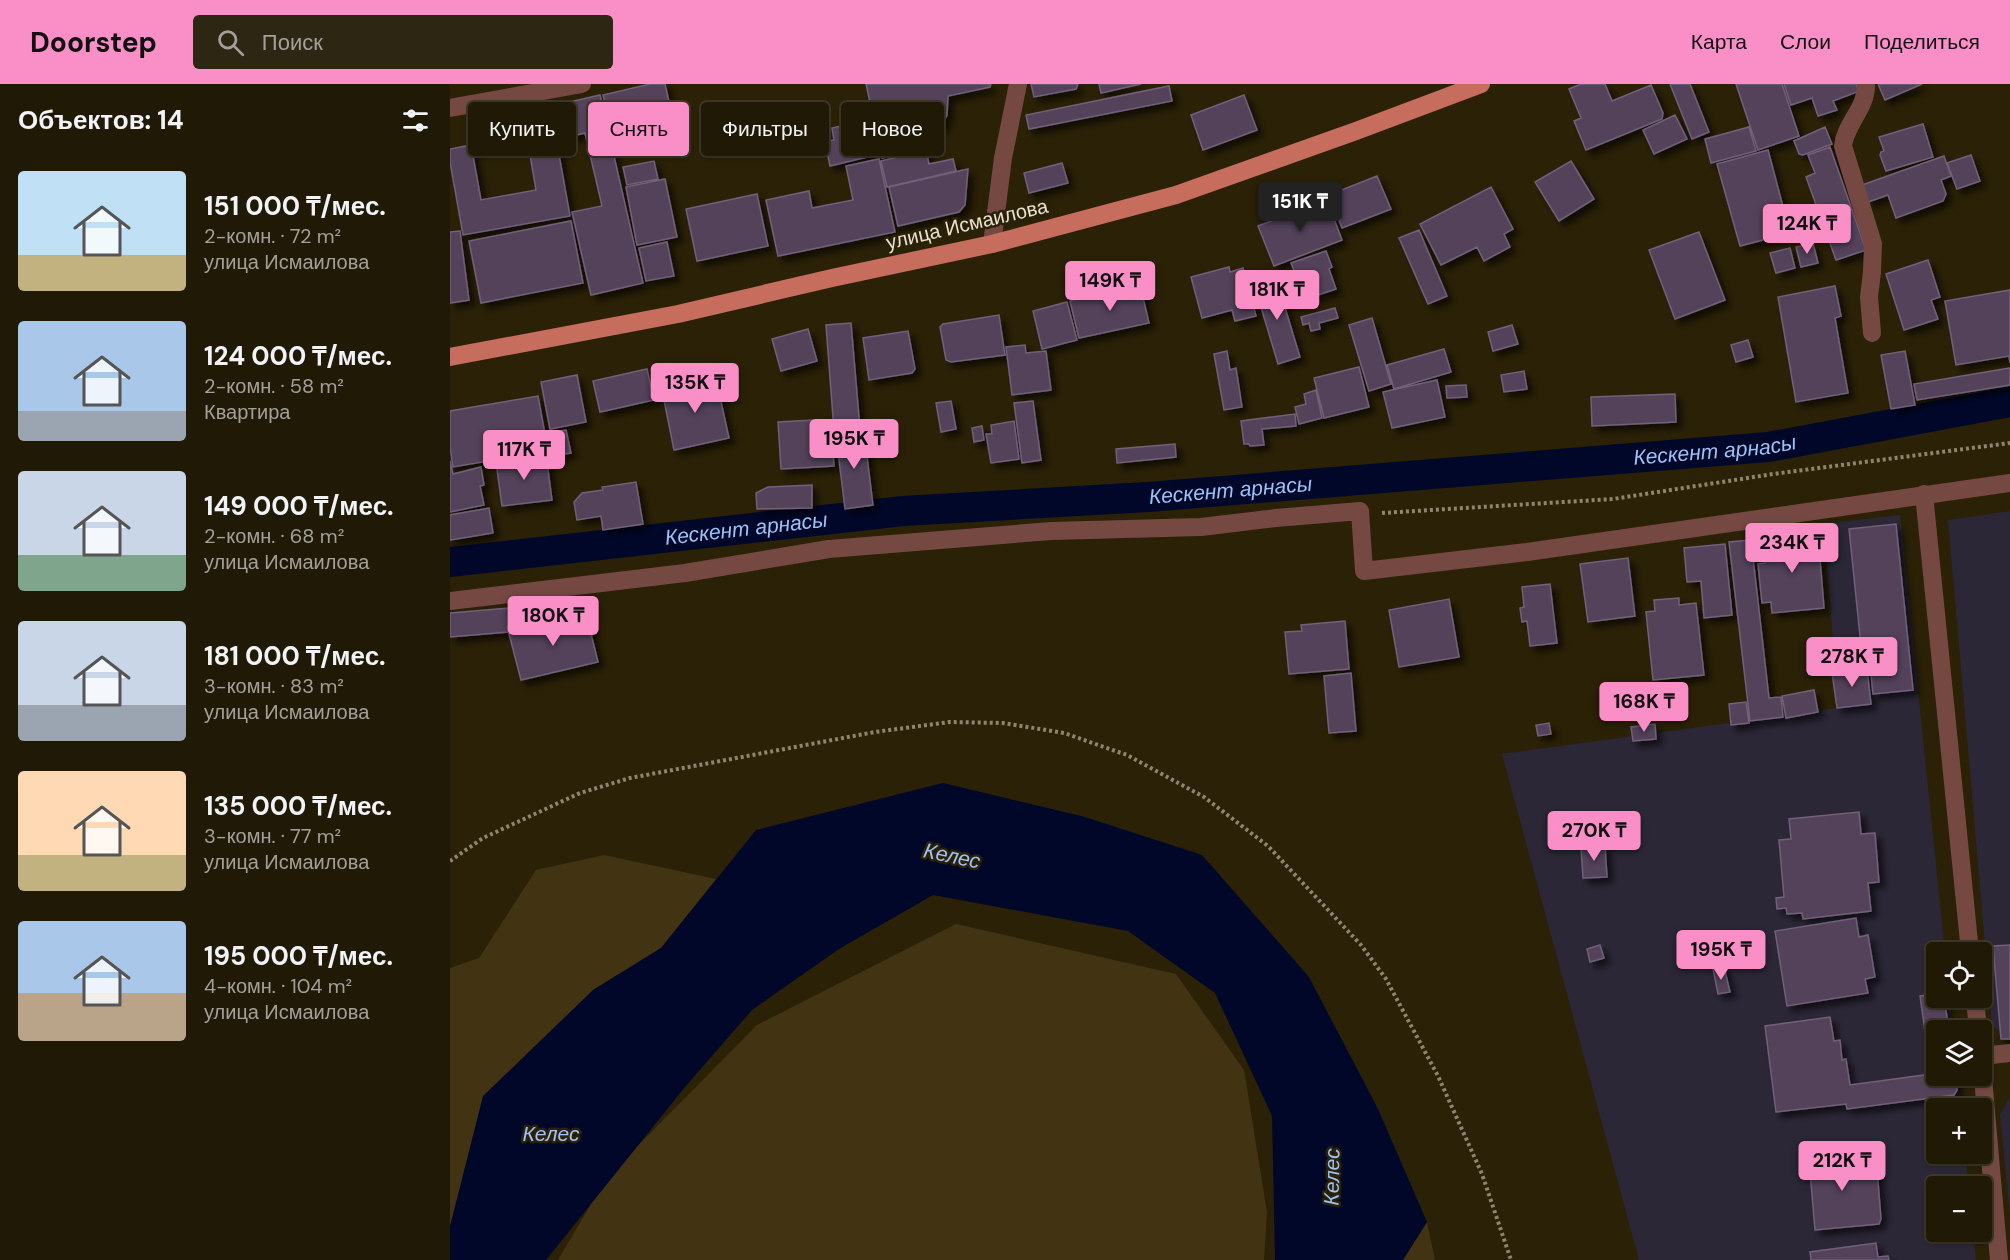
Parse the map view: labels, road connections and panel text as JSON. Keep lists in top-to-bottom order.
{
  "streets": {
    "main road": ["улица Исмаилова"]
  },
  "water": ["Кескент арнасы", "Келес"],
  "page": {
    "header": "Doorstep",
    "search": "Поиск",
    "nav": ["Карта", "Слои", "Поделиться"],
    "heading": "Объектов: 14",
    "chip": [
      "Купить",
      "Снять",
      "Фильтры",
      "Новое"
    ],
    "list": [
      {
        "name": "151 000 ₸/мес.",
        "note": "2-комн. · 72 m² · улица Исмаилова"
      },
      {
        "name": "124 000 ₸/мес.",
        "note": "2-комн. · 58 m² · Квартира"
      },
      {
        "name": "149 000 ₸/мес.",
        "note": "2-комн. · 68 m² · улица Исмаилова"
      },
      {
        "name": "181 000 ₸/мес.",
        "note": "3-комн. · 83 m² · улица Исмаилова"
      },
      {
        "name": "135 000 ₸/мес.",
        "note": "3-комн. · 77 m² · улица Исмаилова"
      },
      {
        "name": "195 000 ₸/мес.",
        "note": "4-комн. · 104 m² · улица Исмаилова"
      }
    ],
    "price": [
      "151K ₸",
      "124K ₸",
      "149K ₸",
      "181K ₸",
      "135K ₸",
      "195K ₸",
      "117K ₸",
      "234K ₸",
      "180K ₸",
      "278K ₸",
      "168K ₸",
      "270K ₸",
      "195K ₸",
      "212K ₸"
    ],
    "map_buttons": ["+", "−"]
  }
}
